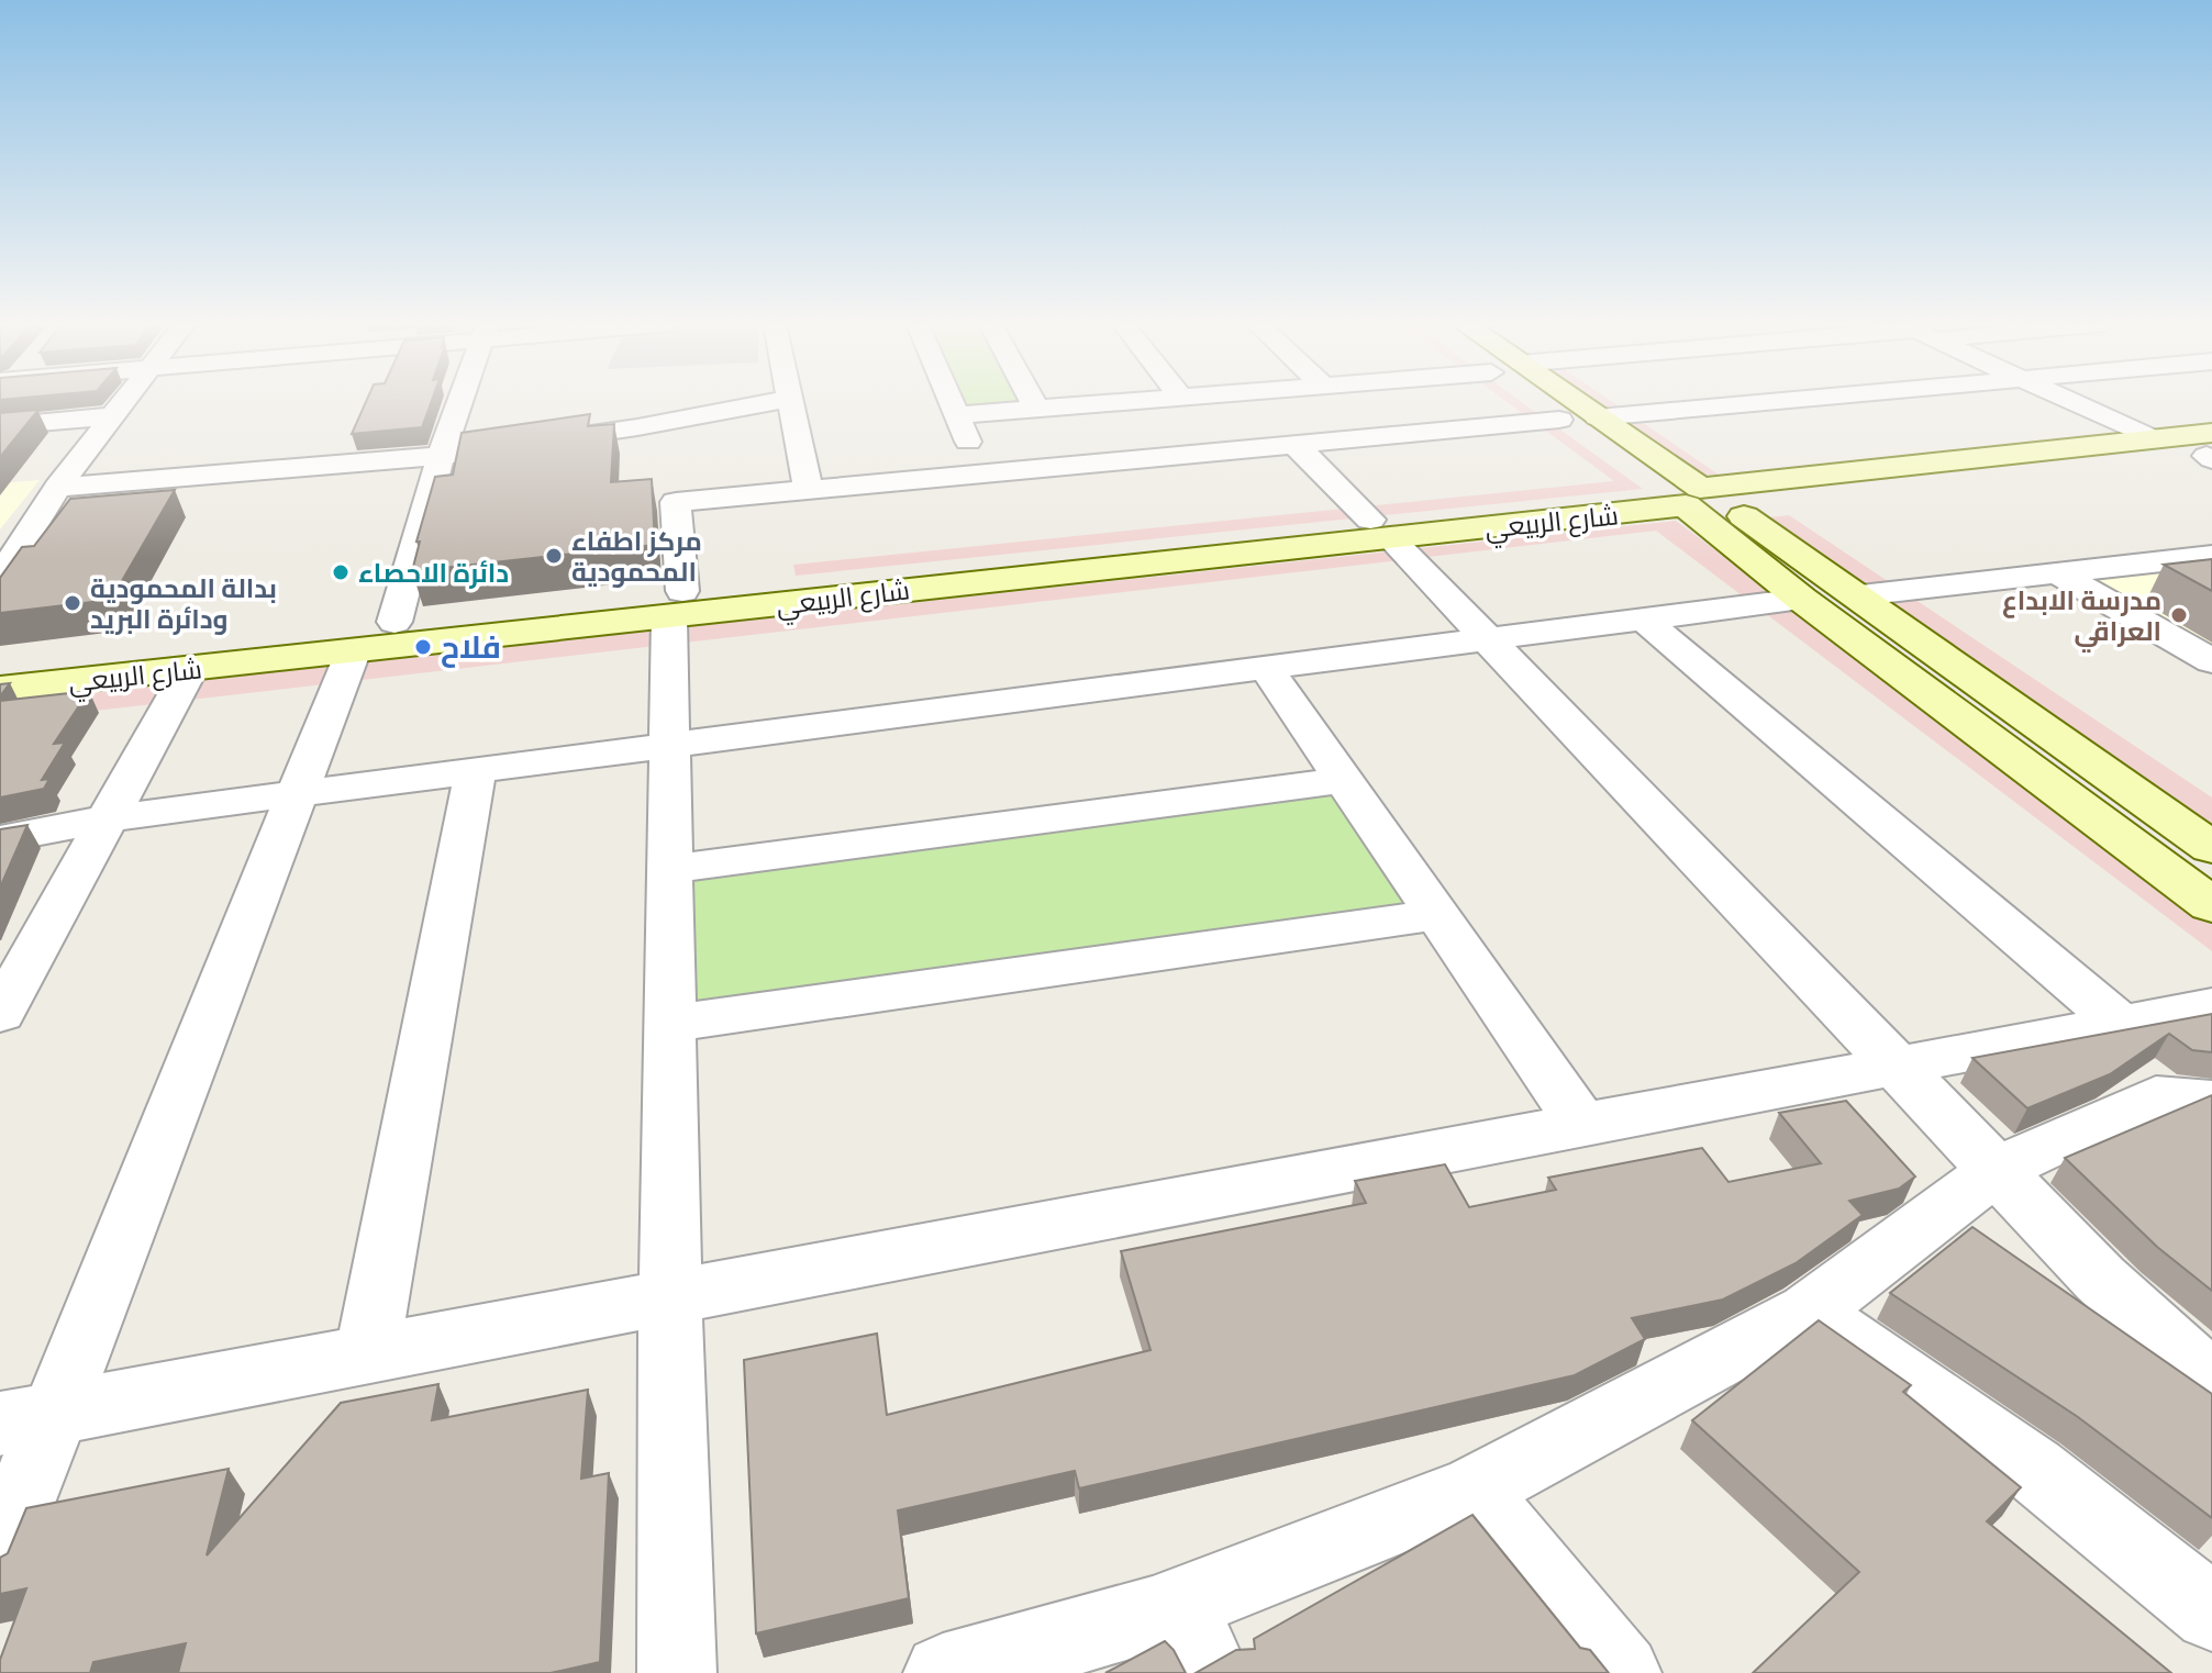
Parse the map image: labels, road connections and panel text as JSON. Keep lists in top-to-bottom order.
{
  "streets": {
    "street": ["شارع الربيعي"]
  },
  "places": [
    "مركز اطفاء المحمودية",
    "دائرة الاحصاء",
    "بدالة المحمودية ودائرة البريد",
    "مدرسة الابداع العراقي",
    "فلاح"
  ]
}
